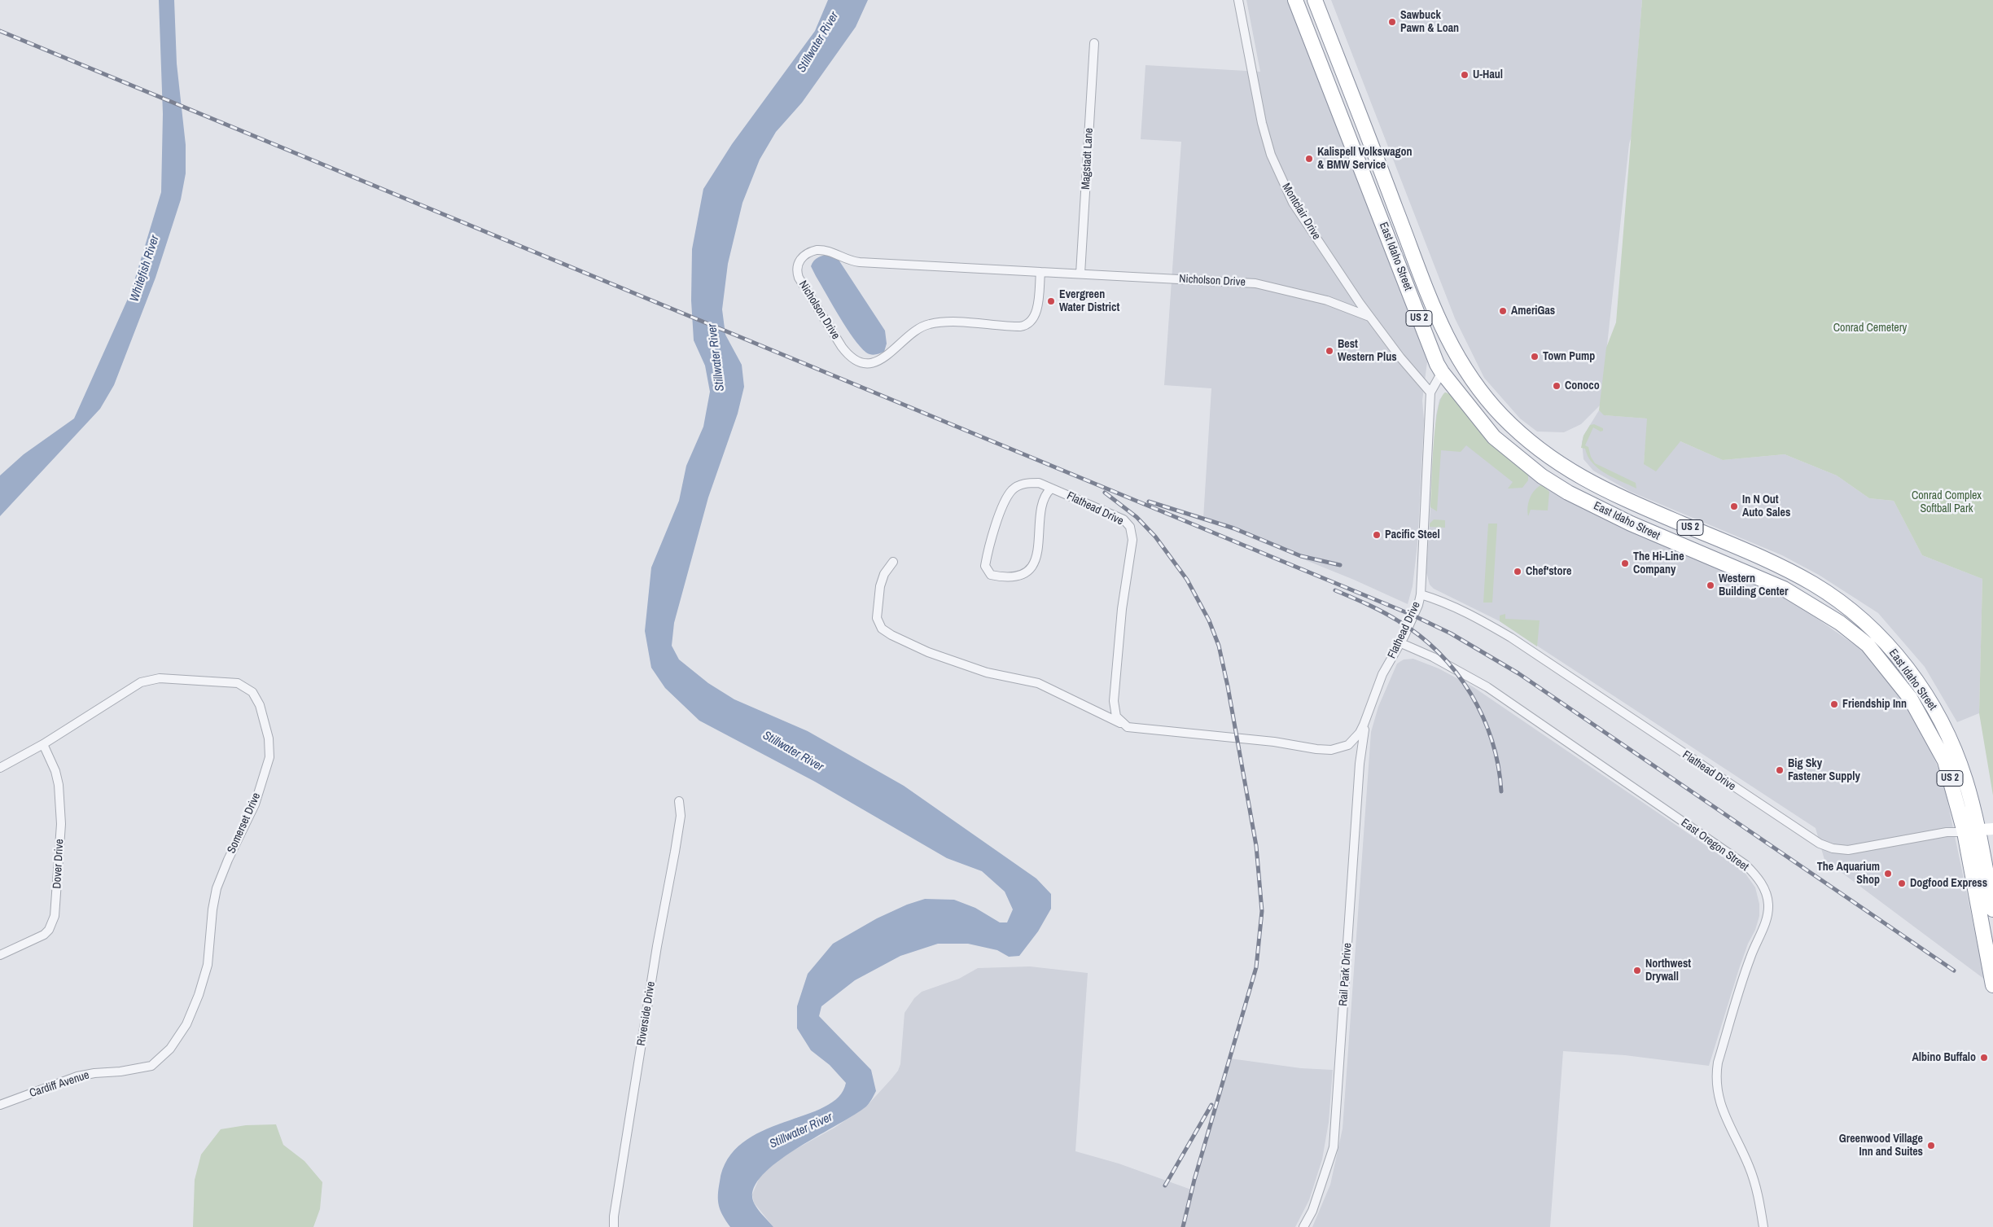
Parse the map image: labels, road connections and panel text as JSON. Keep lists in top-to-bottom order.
{
  "streets": {
    "highway": ["East Idaho Street", "US 2"],
    "street": [
      "Magstadt Lane",
      "Montclair Drive",
      "Nicholson Drive",
      "Flathead Drive",
      "Somerset Drive",
      "East Oregon Street",
      "Dover Drive",
      "Rail Park Drive",
      "Riverside Drive",
      "Cardiff Avenue"
    ]
  },
  "crossings": [
    ["Magstadt Lane", "Nicholson Drive"],
    ["Montclair Drive", "Nicholson Drive"],
    ["East Idaho Street", "Flathead Drive"],
    ["Flathead Drive", "East Oregon Street"],
    ["Flathead Drive", "Rail Park Drive"],
    ["Somerset Drive", "Dover Drive"],
    ["Somerset Drive", "Cardiff Avenue"]
  ],
  "water": ["Stillwater River", "Whitefish River"],
  "parks": ["Conrad Cemetery", "Conrad Complex Softball Park"],
  "places": [
    "Sawbuck Pawn & Loan",
    "U-Haul",
    "Kalispell Volkswagon & BMW Service",
    "Evergreen Water District",
    "AmeriGas",
    "Best Western Plus",
    "Town Pump",
    "Conoco",
    "In N Out Auto Sales",
    "Pacific Steel",
    "The Hi-Line Company",
    "Chef'store",
    "Western Building Center",
    "Friendship Inn",
    "Big Sky Fastener Supply",
    "The Aquarium Shop",
    "Dogfood Express",
    "Northwest Drywall",
    "Albino Buffalo",
    "Greenwood Village Inn and Suites"
  ]
}
